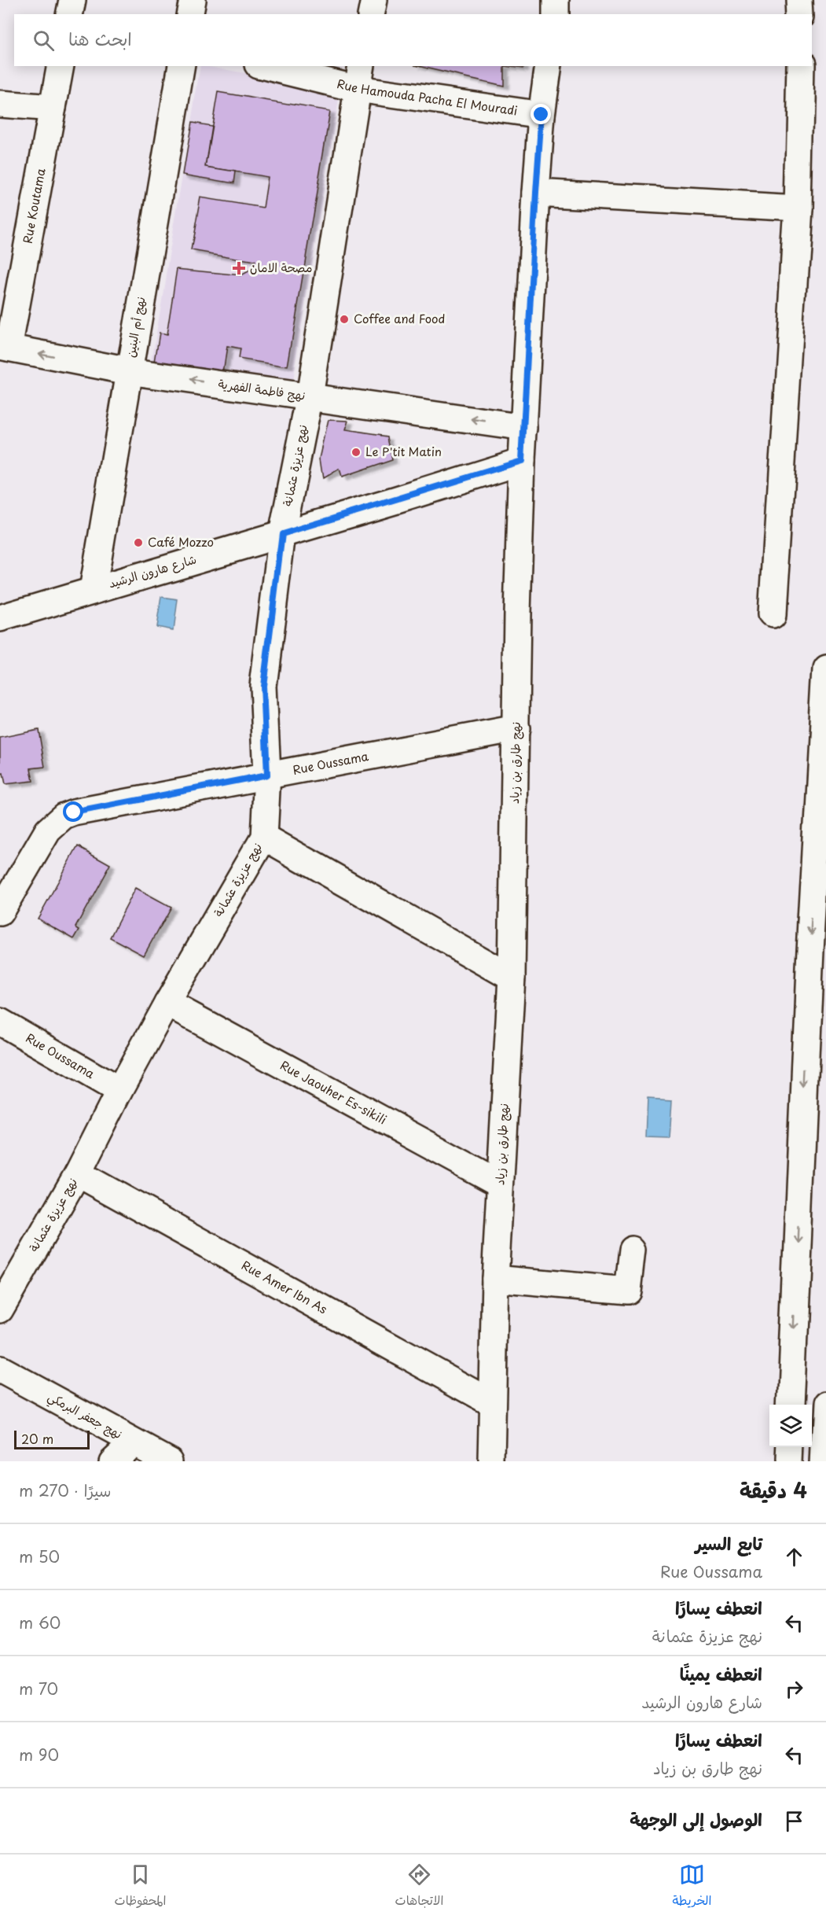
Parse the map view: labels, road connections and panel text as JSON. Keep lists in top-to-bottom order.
{
  "streets": {
    "main road": [
      "Rue Hamouda Pacha El Mouradi",
      "Rue Koutama",
      "نهج أم البنين",
      "نهج فاطمة الفهرية",
      "نهج عزيزة عثمانة",
      "شارع هارون الرشيد",
      "Rue Oussama",
      "نهج طارق بن زياد",
      "Rue Jaouher Es-sikili",
      "Rue Amer Ibn As",
      "نهج جعفر البرمكي"
    ]
  },
  "crossings": [
    ["Rue Hamouda Pacha El Mouradi", "نهج عزيزة عثمانة"],
    ["Rue Hamouda Pacha El Mouradi", "نهج طارق بن زياد"],
    ["Rue Koutama", "نهج فاطمة الفهرية"],
    ["نهج أم البنين", "نهج فاطمة الفهرية"],
    ["نهج أم البنين", "شارع هارون الرشيد"],
    ["نهج فاطمة الفهرية", "نهج عزيزة عثمانة"],
    ["نهج فاطمة الفهرية", "نهج طارق بن زياد"],
    ["نهج عزيزة عثمانة", "شارع هارون الرشيد"],
    ["نهج عزيزة عثمانة", "Rue Oussama"],
    ["نهج عزيزة عثمانة", "Rue Jaouher Es-sikili"],
    ["نهج عزيزة عثمانة", "Rue Amer Ibn As"],
    ["شارع هارون الرشيد", "نهج طارق بن زياد"],
    ["Rue Oussama", "نهج طارق بن زياد"],
    ["نهج طارق بن زياد", "Rue Jaouher Es-sikili"],
    ["نهج طارق بن زياد", "Rue Amer Ibn As"]
  ],
  "one_way": ["نهج فاطمة الفهرية"],
  "places": {
    "health": ["مصحة الامان"],
    "other": ["Coffee and Food", "Le P'tit Matin", "Café Mozzo"]
  },
  "scale_bar": "20 m",
  "page": {
    "search": "ابحث هنا",
    "scale": "20 m",
    "heading": ["4 دقيقة", "سيرًا · 270 m"],
    "list": [
      ["تابع السير", "Rue Oussama", "50 m"],
      ["انعطف يسارًا", "نهج عزيزة عثمانة", "60 m"],
      ["انعطف يمينًا", "شارع هارون الرشيد", "70 m"],
      ["انعطف يسارًا", "نهج طارق بن زياد", "90 m"],
      "الوصول إلى الوجهة"
    ],
    "nav": ["الخريطة", "الاتجاهات", "المحفوظات"]
  }
}
